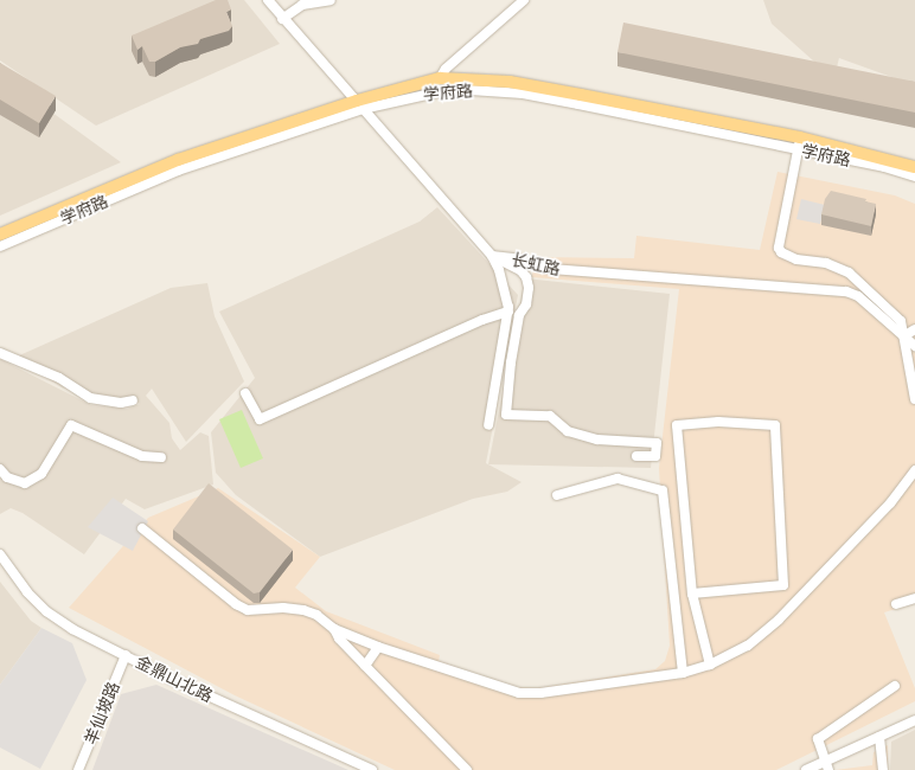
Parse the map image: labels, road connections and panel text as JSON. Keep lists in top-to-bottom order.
{
  "streets": {
    "main road": ["学府路"],
    "street": ["长虹路", "金鼎山北路", "羊仙坡路"]
  },
  "crossings": [
    ["学府路", "长虹路"],
    ["金鼎山北路", "羊仙坡路"]
  ]
}
